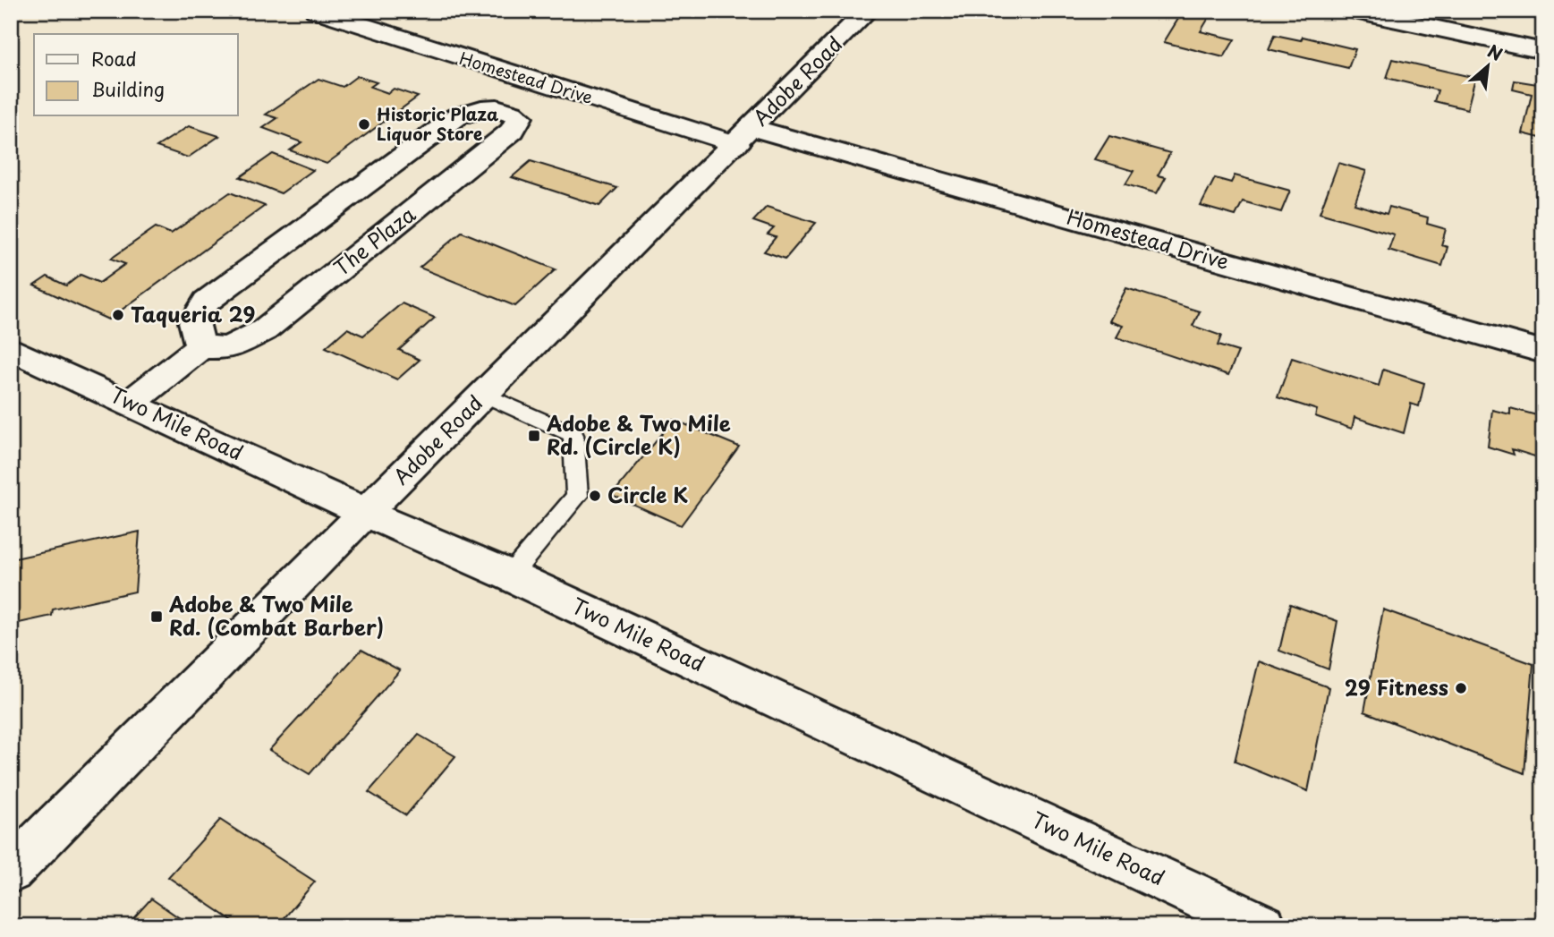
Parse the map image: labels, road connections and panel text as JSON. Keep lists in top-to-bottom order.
{
  "streets": {
    "street": [
      "Homestead Drive",
      "Adobe Road",
      "The Plaza",
      "Two Mile Road"
    ]
  },
  "crossings": [
    ["Homestead Drive", "Adobe Road"],
    ["Adobe Road", "Two Mile Road"]
  ],
  "places": {
    "other": [
      "Historic Plaza Liquor Store",
      "Taqueria 29",
      "Circle K",
      "29 Fitness"
    ],
    "transit": ["Adobe & Two Mile Rd. (Circle K)", "Adobe & Two Mile Rd. (Combat Barber)"]
  },
  "legend": ["Road", "Building"],
  "north": "top right"
}
